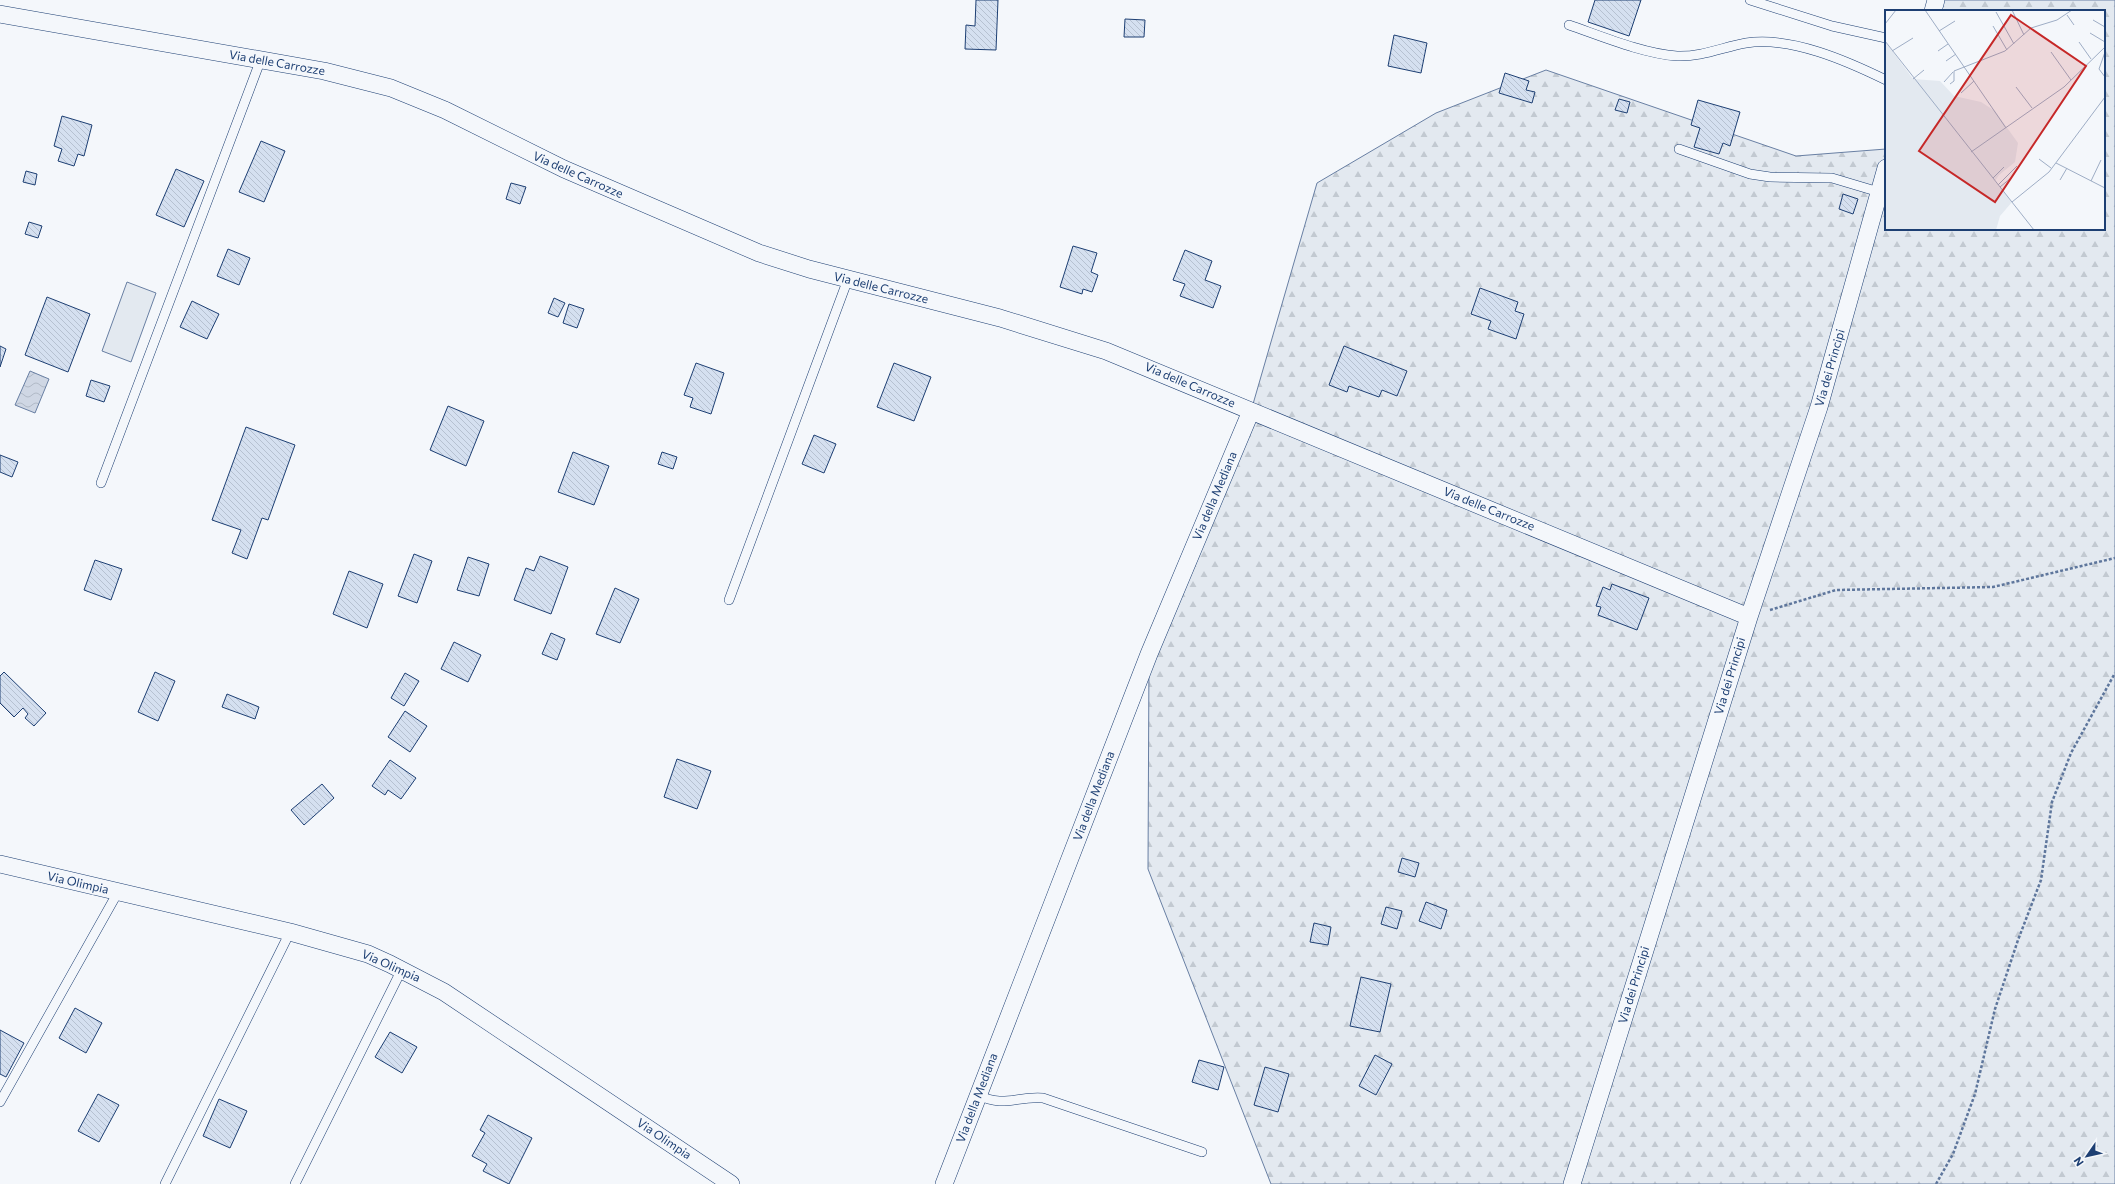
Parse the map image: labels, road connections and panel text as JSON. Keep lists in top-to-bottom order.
{
  "streets": {
    "street": [
      "Via delle Carrozze",
      "Via dei Principi",
      "Via della Mediana",
      "Via Olimpia"
    ]
  },
  "crossings": [
    ["Via delle Carrozze", "Via dei Principi"],
    ["Via delle Carrozze", "Via della Mediana"]
  ],
  "north": "bottom left"
}
